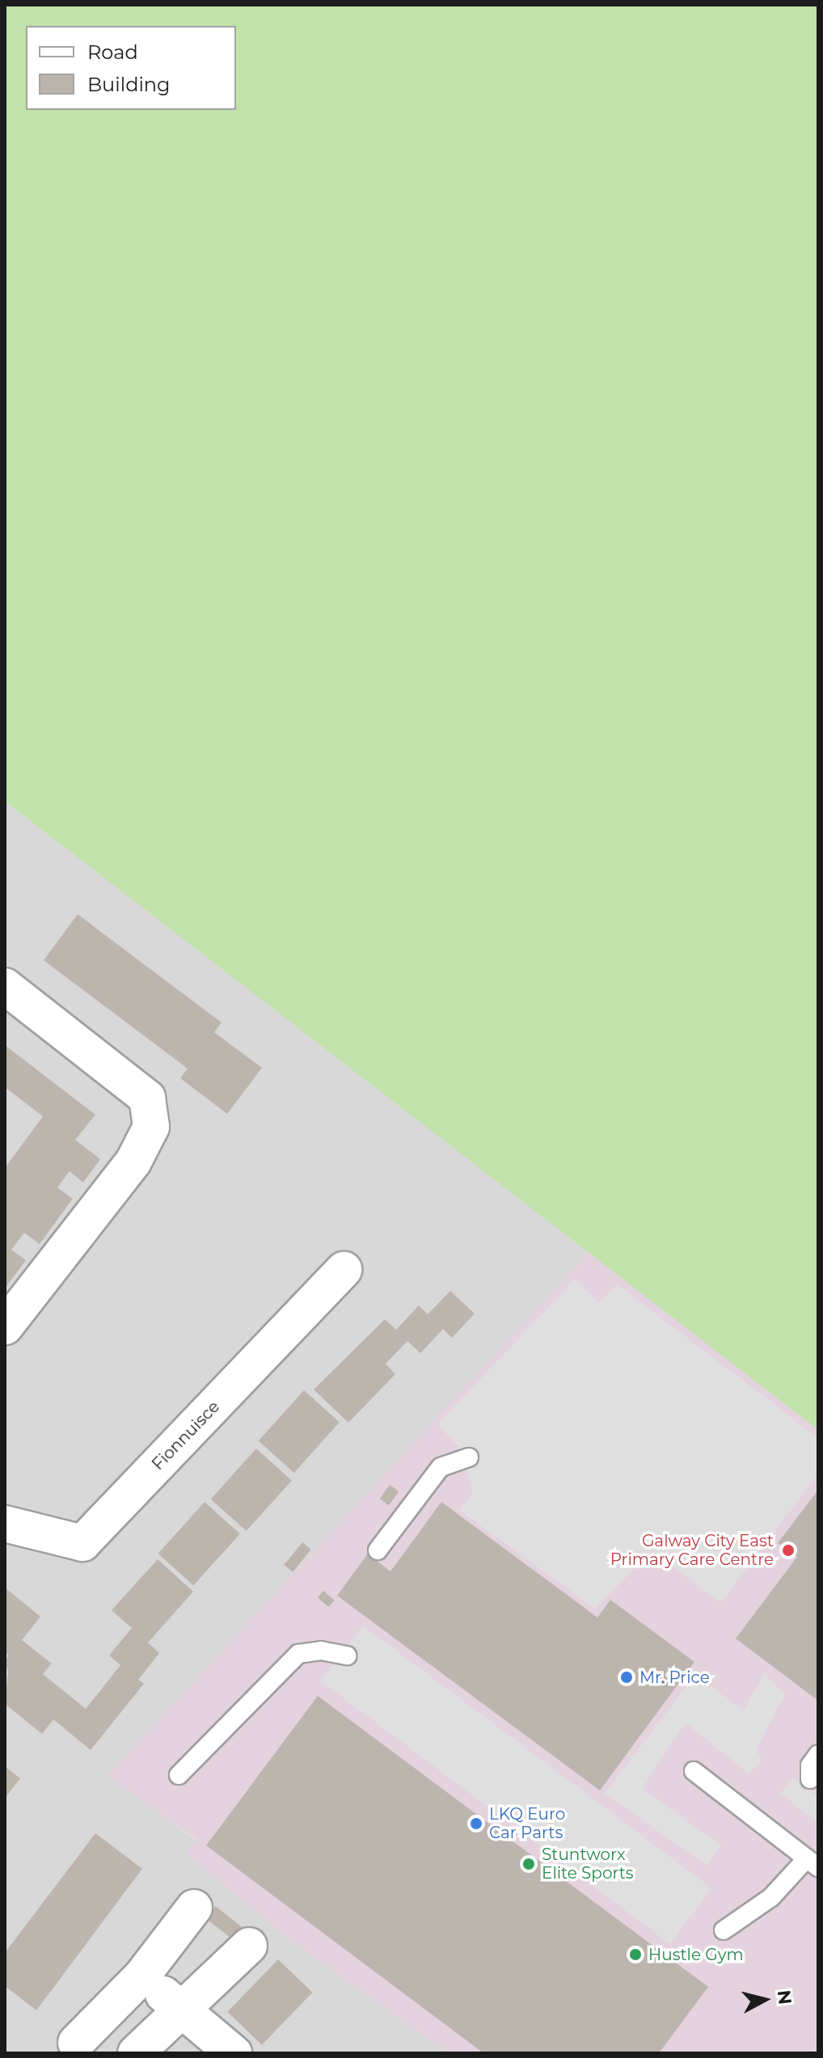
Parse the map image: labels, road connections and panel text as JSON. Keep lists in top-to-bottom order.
{
  "streets": {
    "street": ["Fionnuisce"]
  },
  "places": [
    "Galway City East Primary Care Centre",
    "Mr. Price",
    "LKQ Euro Car Parts",
    "Stuntworx Elite Sports",
    "Hustle Gym"
  ],
  "legend": ["Road", "Building"],
  "north": "right"
}
